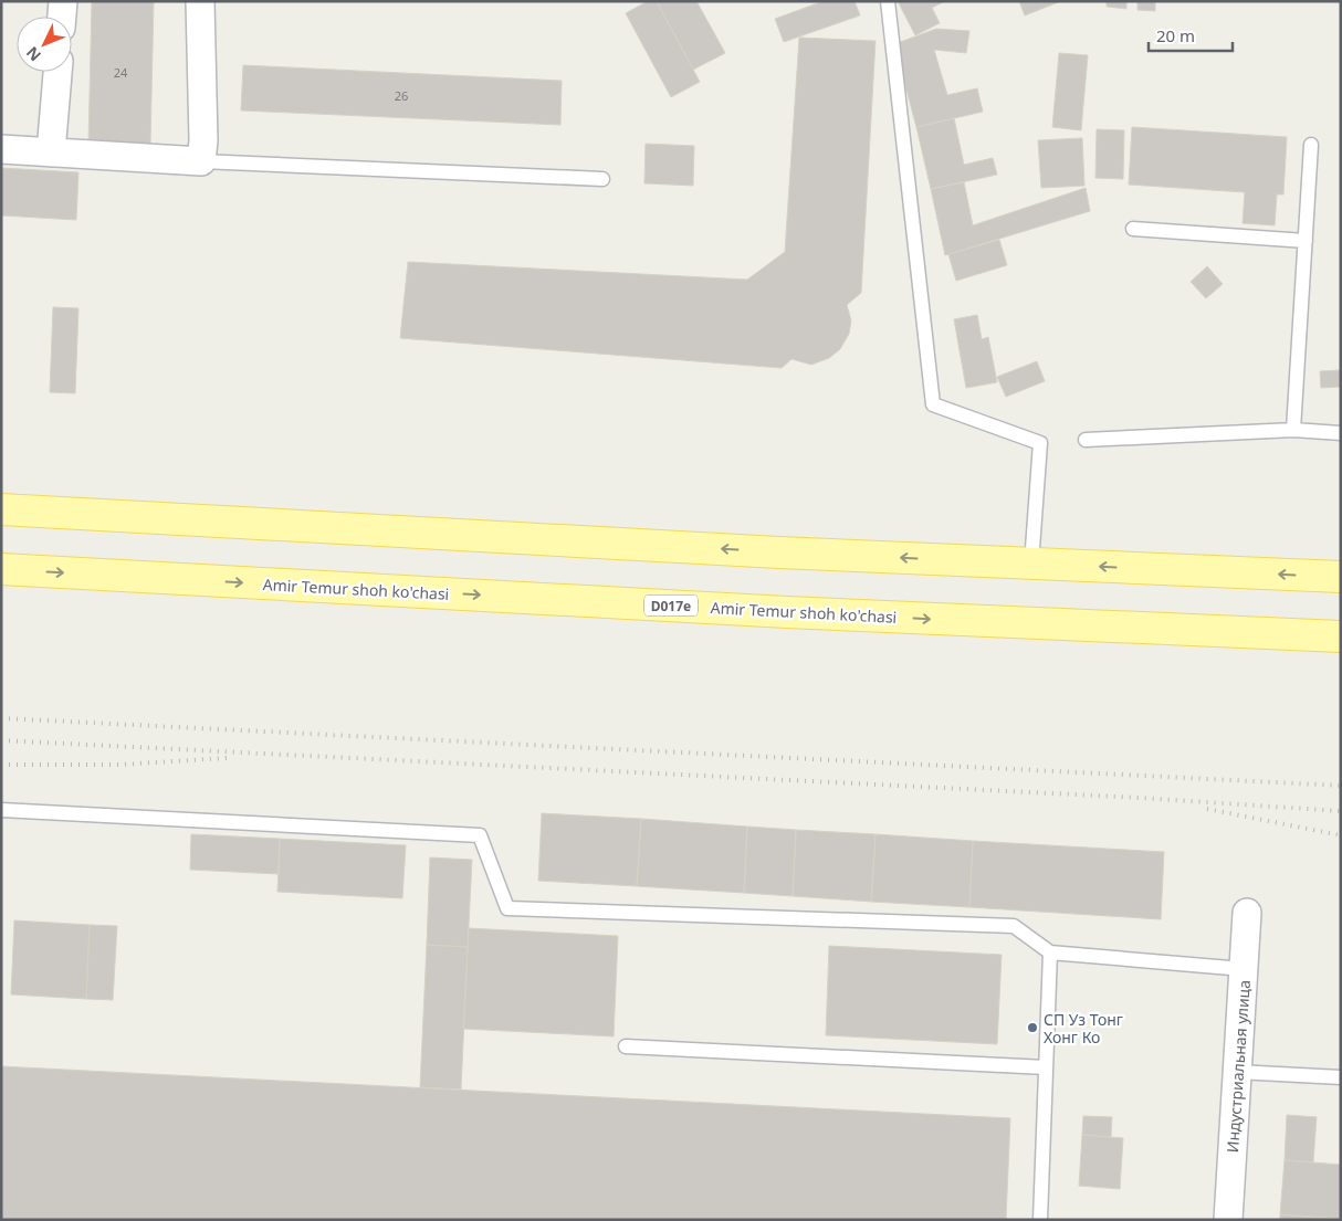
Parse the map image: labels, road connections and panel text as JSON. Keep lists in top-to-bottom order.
{
  "streets": {
    "main road": ["Amir Temur shoh ko'chasi", "D017e"],
    "street": ["Индустриальная улица"]
  },
  "places": ["СП Уз Тонг Хонг Ко"],
  "house_numbers": ["24", "26"],
  "scale_bar": "20 m",
  "north": "bottom left"
}
